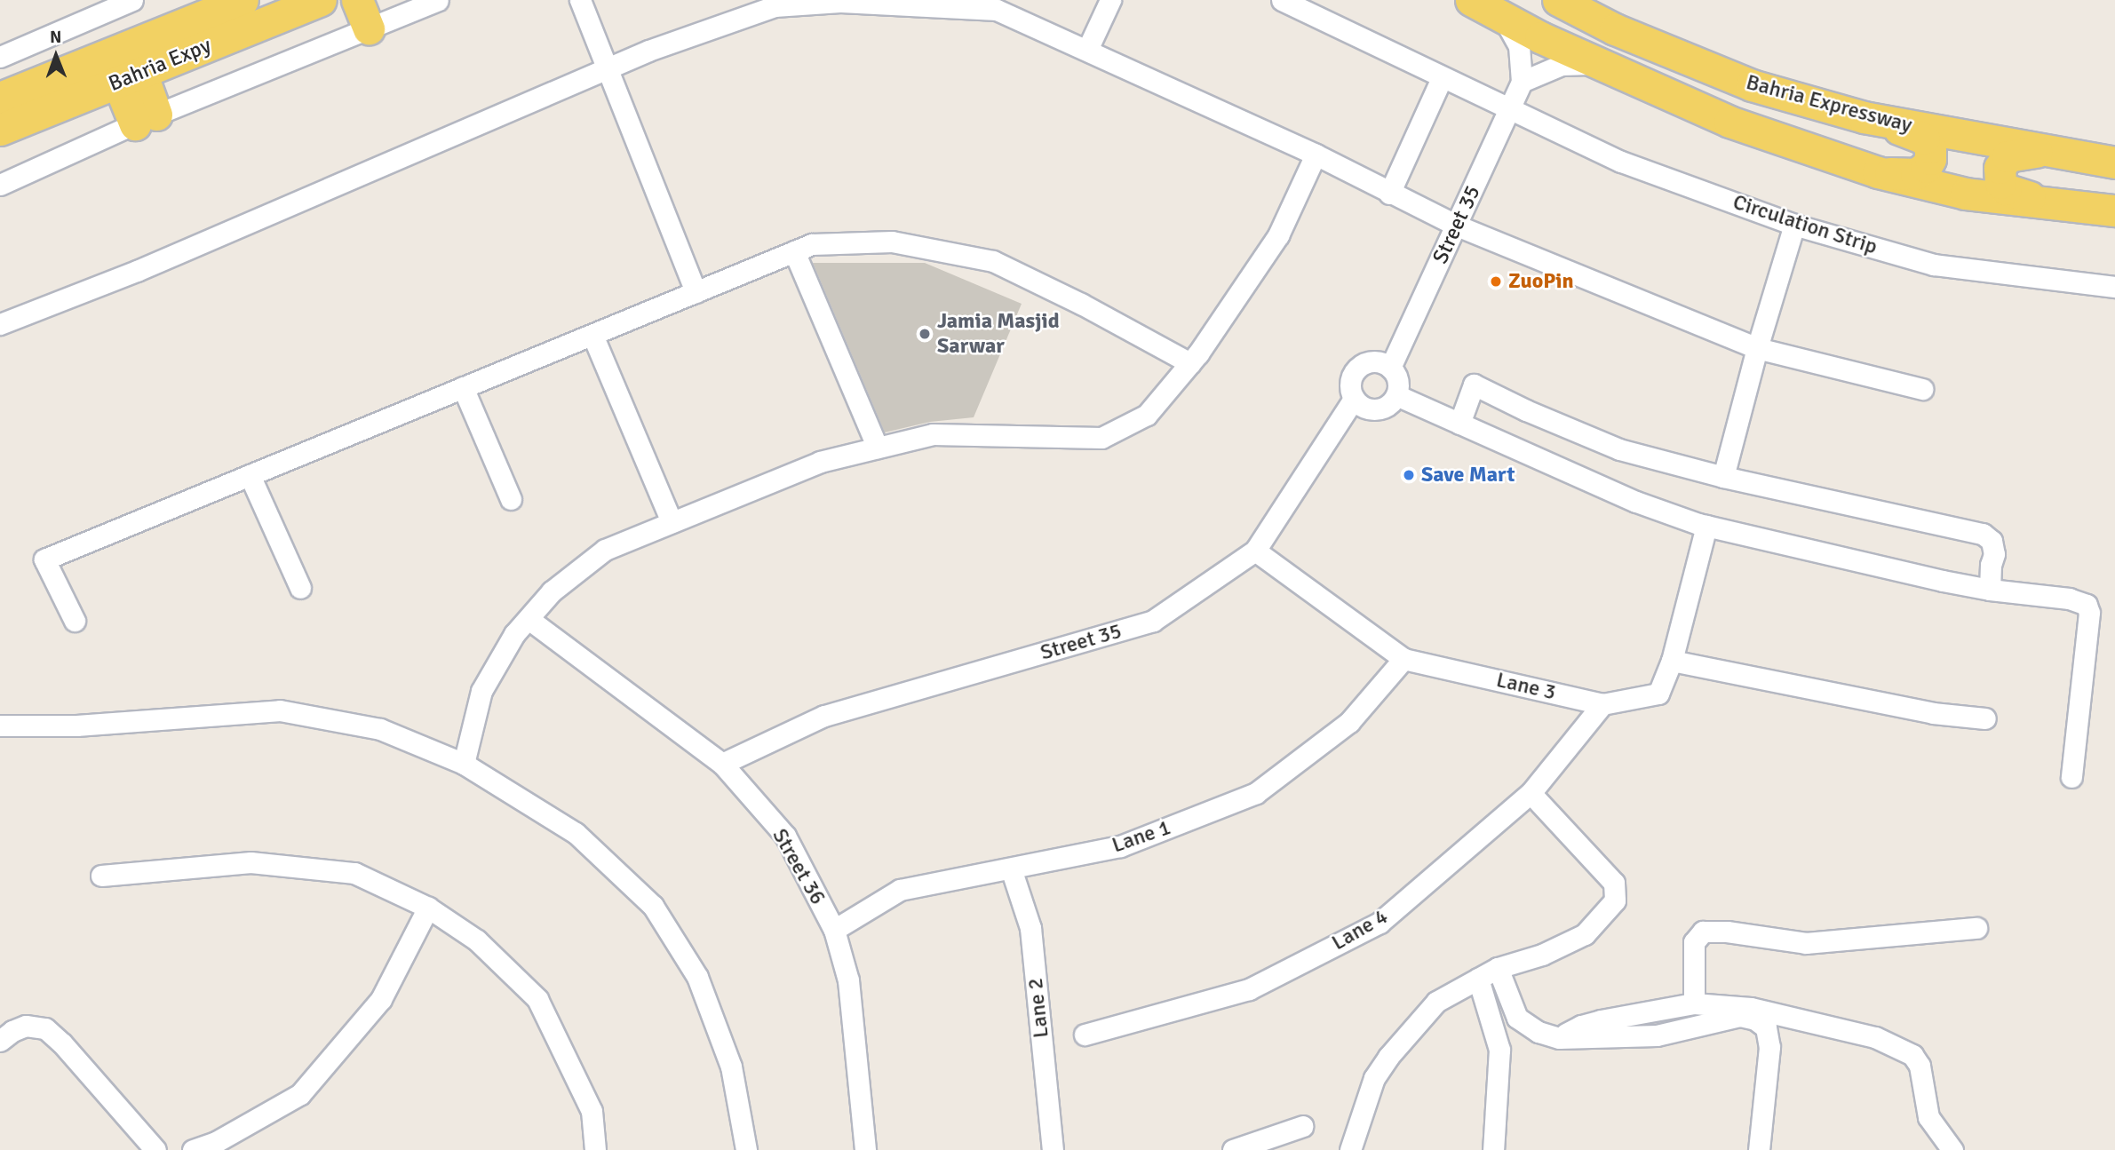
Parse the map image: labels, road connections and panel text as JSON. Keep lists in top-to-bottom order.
{
  "streets": {
    "main road": ["Bahria Expy", "Bahria Expressway"],
    "street": [
      "Street 35",
      "Circulation Strip",
      "Lane 3",
      "Lane 1",
      "Street 36",
      "Lane 4",
      "Lane 2"
    ]
  },
  "crossings": [
    ["Street 35", "Circulation Strip"],
    ["Street 35", "Lane 3"],
    ["Street 35", "Street 36"],
    ["Lane 3", "Lane 1"],
    ["Lane 3", "Lane 4"],
    ["Lane 1", "Street 36"],
    ["Lane 1", "Lane 2"]
  ],
  "places": ["ZuoPin", "Jamia Masjid Sarwar", "Save Mart"],
  "north": "top"
}
